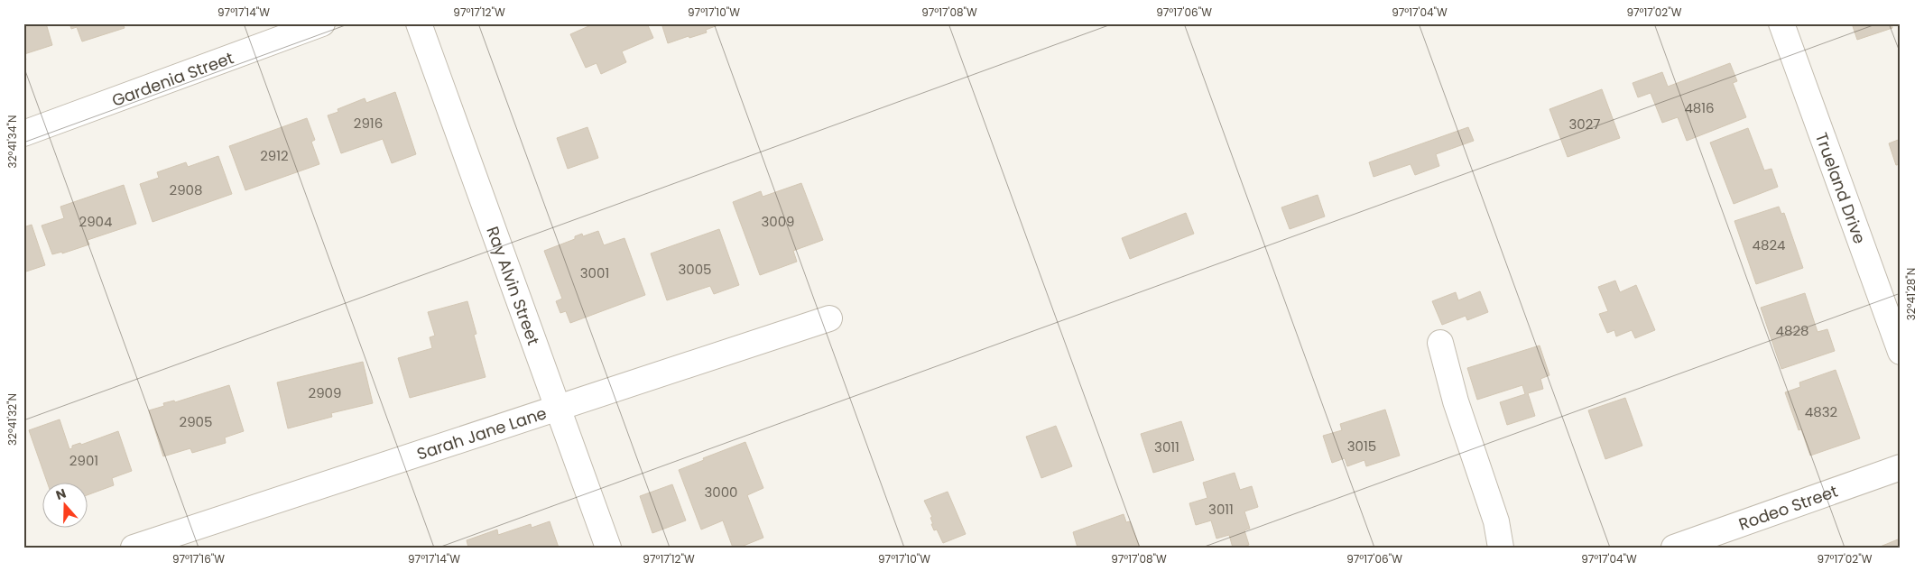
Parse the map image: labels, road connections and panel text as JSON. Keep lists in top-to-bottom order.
{
  "streets": {
    "street": [
      "Gardenia Street",
      "Trueland Drive",
      "Ray Alvin Street",
      "Sarah Jane Lane",
      "Rodeo Street"
    ]
  },
  "crossings": [
    ["Ray Alvin Street", "Sarah Jane Lane"]
  ],
  "house_numbers": [
    "4816",
    "2916",
    "3027",
    "2912",
    "2908",
    "2904",
    "3009",
    "4824",
    "3005",
    "3001",
    "4828",
    "2909",
    "4832",
    "2905",
    "3015",
    "3011",
    "2901",
    "3000",
    "3011"
  ],
  "north": "top",
  "coordinates": [
    "97°17'14\"W",
    "97°17'12\"W",
    "97°17'10\"W",
    "97°17'08\"W",
    "97°17'06\"W",
    "97°17'04\"W",
    "97°17'02\"W",
    "32°41'34\"N",
    "32°41'28\"N",
    "32°41'32\"N",
    "97°17'16\"W"
  ]
}
